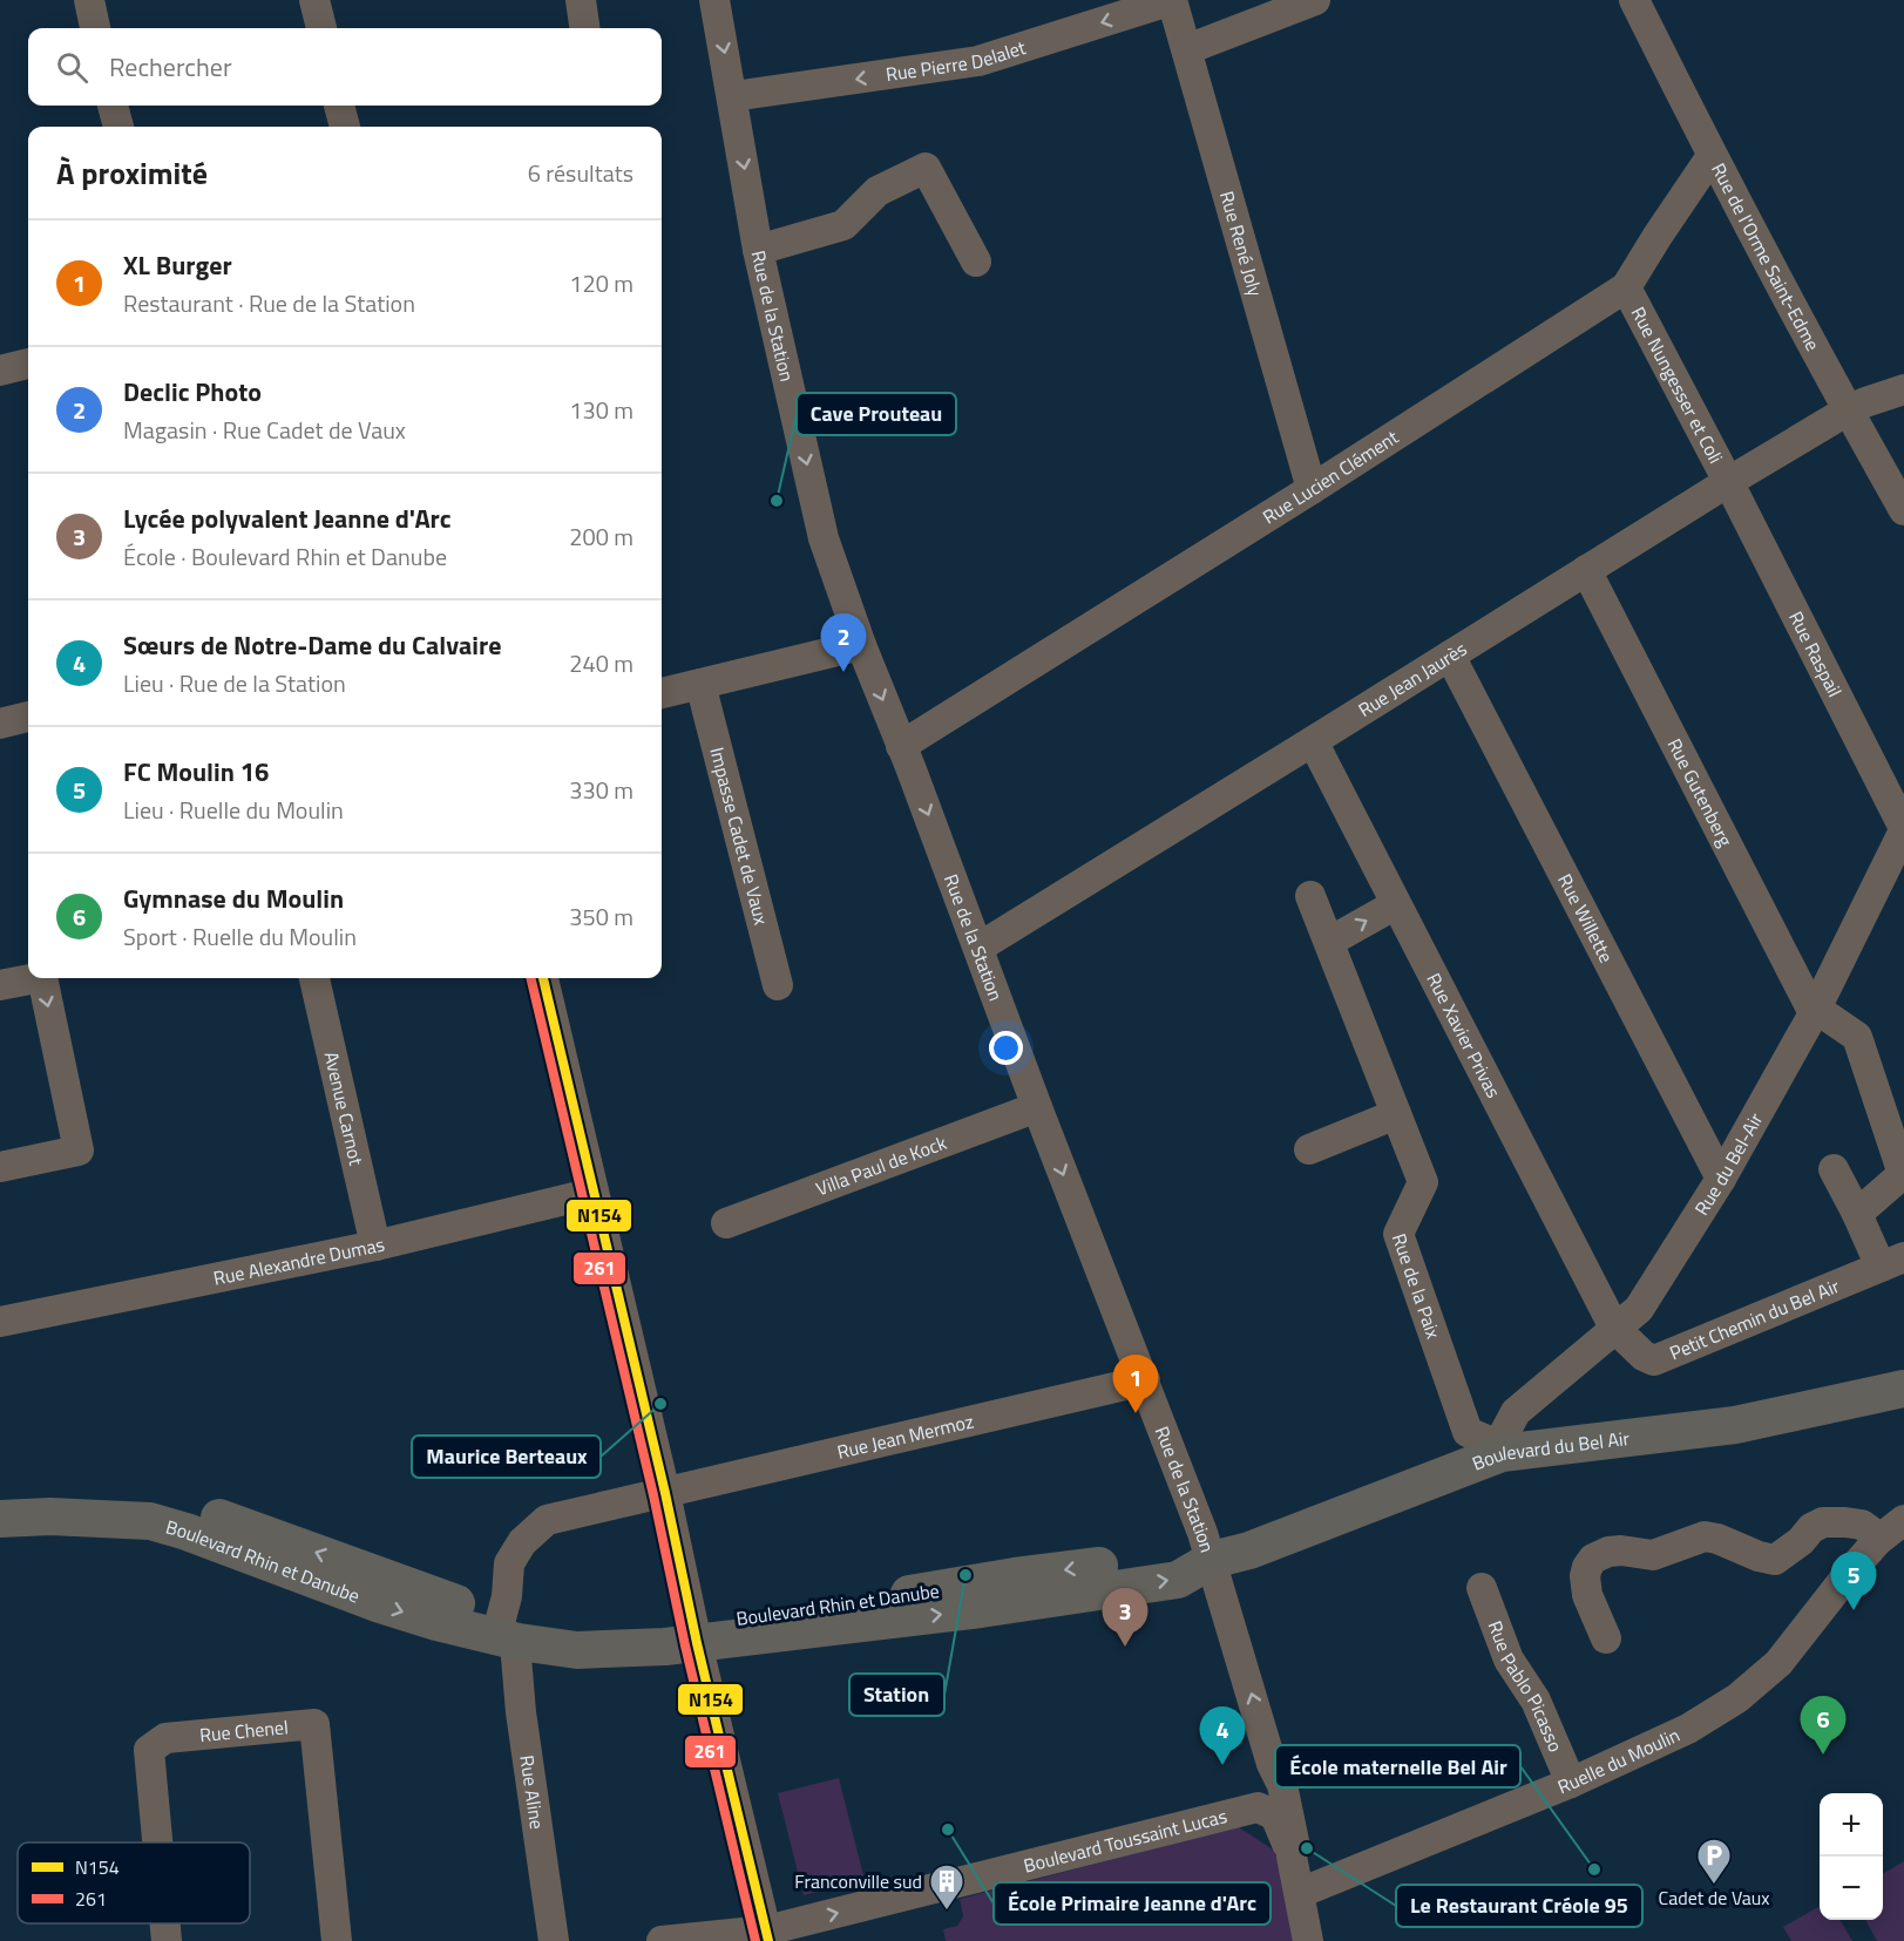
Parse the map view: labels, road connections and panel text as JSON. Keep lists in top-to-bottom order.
{
  "streets": {
    "main road": ["Boulevard du Bel Air", "Boulevard Rhin et Danube"],
    "street": [
      "Rue Pierre Delalet",
      "Rue René Joly",
      "Rue de l'Orme Saint-Edme",
      "Rue de la Station",
      "Rue Nungesser et Coli",
      "Rue Lucien Clément",
      "Rue Raspail",
      "Rue Jean Jaurès",
      "Rue Gutenberg",
      "Impasse Cadet de Vaux",
      "Rue Willette",
      "Rue Xavier Privas",
      "Avenue Carnot",
      "Rue du Bel-Air",
      "Villa Paul de Kock",
      "Rue Alexandre Dumas",
      "Rue de la Paix",
      "Petit Chemin du Bel Air",
      "Rue Jean Mermoz",
      "Rue Pablo Picasso",
      "Rue Chenel",
      "Ruelle du Moulin",
      "Rue Aline",
      "Boulevard Toussaint Lucas"
    ]
  },
  "crossings": [
    ["Rue Pierre Delalet", "Rue René Joly"],
    ["Rue Pierre Delalet", "Rue de la Station"],
    ["Rue René Joly", "Rue Lucien Clément"],
    ["Rue de l'Orme Saint-Edme", "Rue Lucien Clément"],
    ["Rue de l'Orme Saint-Edme", "Rue Jean Jaurès"],
    ["Rue de la Station", "Rue Lucien Clément"],
    ["Rue de la Station", "Rue Jean Jaurès"],
    ["Rue de la Station", "Villa Paul de Kock"],
    ["Rue de la Station", "Rue Jean Mermoz"],
    ["Rue de la Station", "Boulevard du Bel Air"],
    ["Rue de la Station", "Boulevard Rhin et Danube"],
    ["Rue de la Station", "Ruelle du Moulin"],
    ["Rue Nungesser et Coli", "Rue Lucien Clément"],
    ["Rue Nungesser et Coli", "Rue Raspail"],
    ["Rue Nungesser et Coli", "Rue Jean Jaurès"],
    ["Rue Raspail", "Rue Jean Jaurès"],
    ["Rue Raspail", "Rue du Bel-Air"],
    ["Rue Jean Jaurès", "Rue Gutenberg"],
    ["Rue Jean Jaurès", "Rue Willette"],
    ["Rue Jean Jaurès", "Rue Xavier Privas"],
    ["Rue Gutenberg", "Rue du Bel-Air"],
    ["Rue Willette", "Rue du Bel-Air"],
    ["Rue Xavier Privas", "Rue du Bel-Air"],
    ["Rue Xavier Privas", "Petit Chemin du Bel Air"],
    ["Avenue Carnot", "Rue Alexandre Dumas"],
    ["Rue du Bel-Air", "Rue de la Paix"],
    ["Rue du Bel-Air", "Petit Chemin du Bel Air"],
    ["Rue du Bel-Air", "Boulevard du Bel Air"],
    ["Rue de la Paix", "Boulevard du Bel Air"],
    ["Rue Jean Mermoz", "Rue Aline"],
    ["Boulevard du Bel Air", "Boulevard Rhin et Danube"],
    ["Boulevard Rhin et Danube", "Rue Aline"],
    ["Rue Pablo Picasso", "Ruelle du Moulin"]
  ],
  "one_way": ["Rue Pierre Delalet", "Boulevard Toussaint Lucas"],
  "places": {
    "other": [
      "Cave Prouteau",
      "Maurice Berteaux",
      "Station",
      "École Primaire Jeanne d'Arc",
      "Le Restaurant Créole 95",
      "École maternelle Bel Air"
    ],
    "parking": ["Cadet de Vaux"],
    "building": ["Franconville sud"]
  },
  "lines": ["transit line N154", "transit line 261"],
  "legend": ["N154", "261"],
  "page": {
    "search": "Rechercher",
    "heading": ["À proximité", "6 résultats"],
    "list": [
      {
        "mark": "1",
        "name": "XL Burger",
        "note": "Restaurant · Rue de la Station",
        "value": "120 m"
      },
      {
        "mark": "2",
        "name": "Declic Photo",
        "note": "Magasin · Rue Cadet de Vaux",
        "value": "130 m"
      },
      {
        "mark": "3",
        "name": "Lycée polyvalent Jeanne d'Arc",
        "note": "École · Boulevard Rhin et Danube",
        "value": "200 m"
      },
      {
        "mark": "4",
        "name": "Sœurs de Notre-Dame du Calvaire",
        "note": "Lieu · Rue de la Station",
        "value": "240 m"
      },
      {
        "mark": "5",
        "name": "FC Moulin 16",
        "note": "Lieu · Ruelle du Moulin",
        "value": "330 m"
      },
      {
        "mark": "6",
        "name": "Gymnase du Moulin",
        "note": "Sport · Ruelle du Moulin",
        "value": "350 m"
      }
    ],
    "pins": [
      "2",
      "1",
      "5",
      "3",
      "6",
      "4"
    ],
    "map_buttons": ["+", "−"]
  }
}
